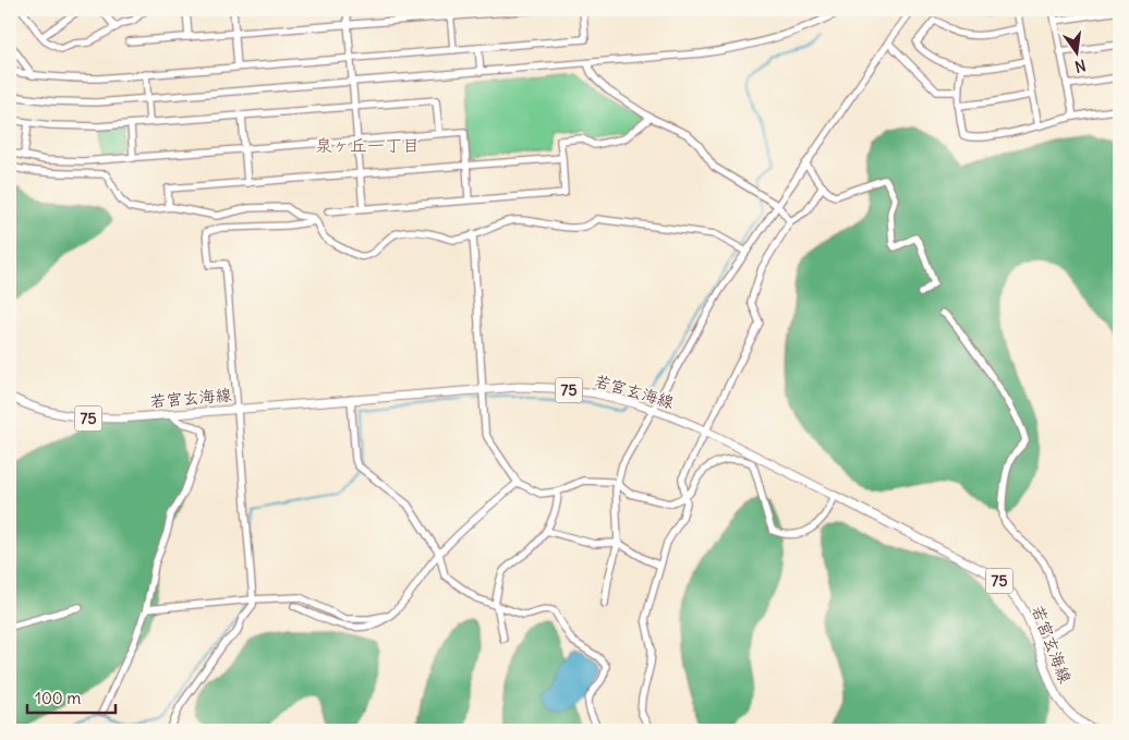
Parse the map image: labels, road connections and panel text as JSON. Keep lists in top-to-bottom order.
{
  "streets": {
    "main road": ["75", "若宮玄海線"]
  },
  "districts": ["泉ヶ丘一丁目"],
  "scale_bar": "100 m",
  "north": "bottom"
}
